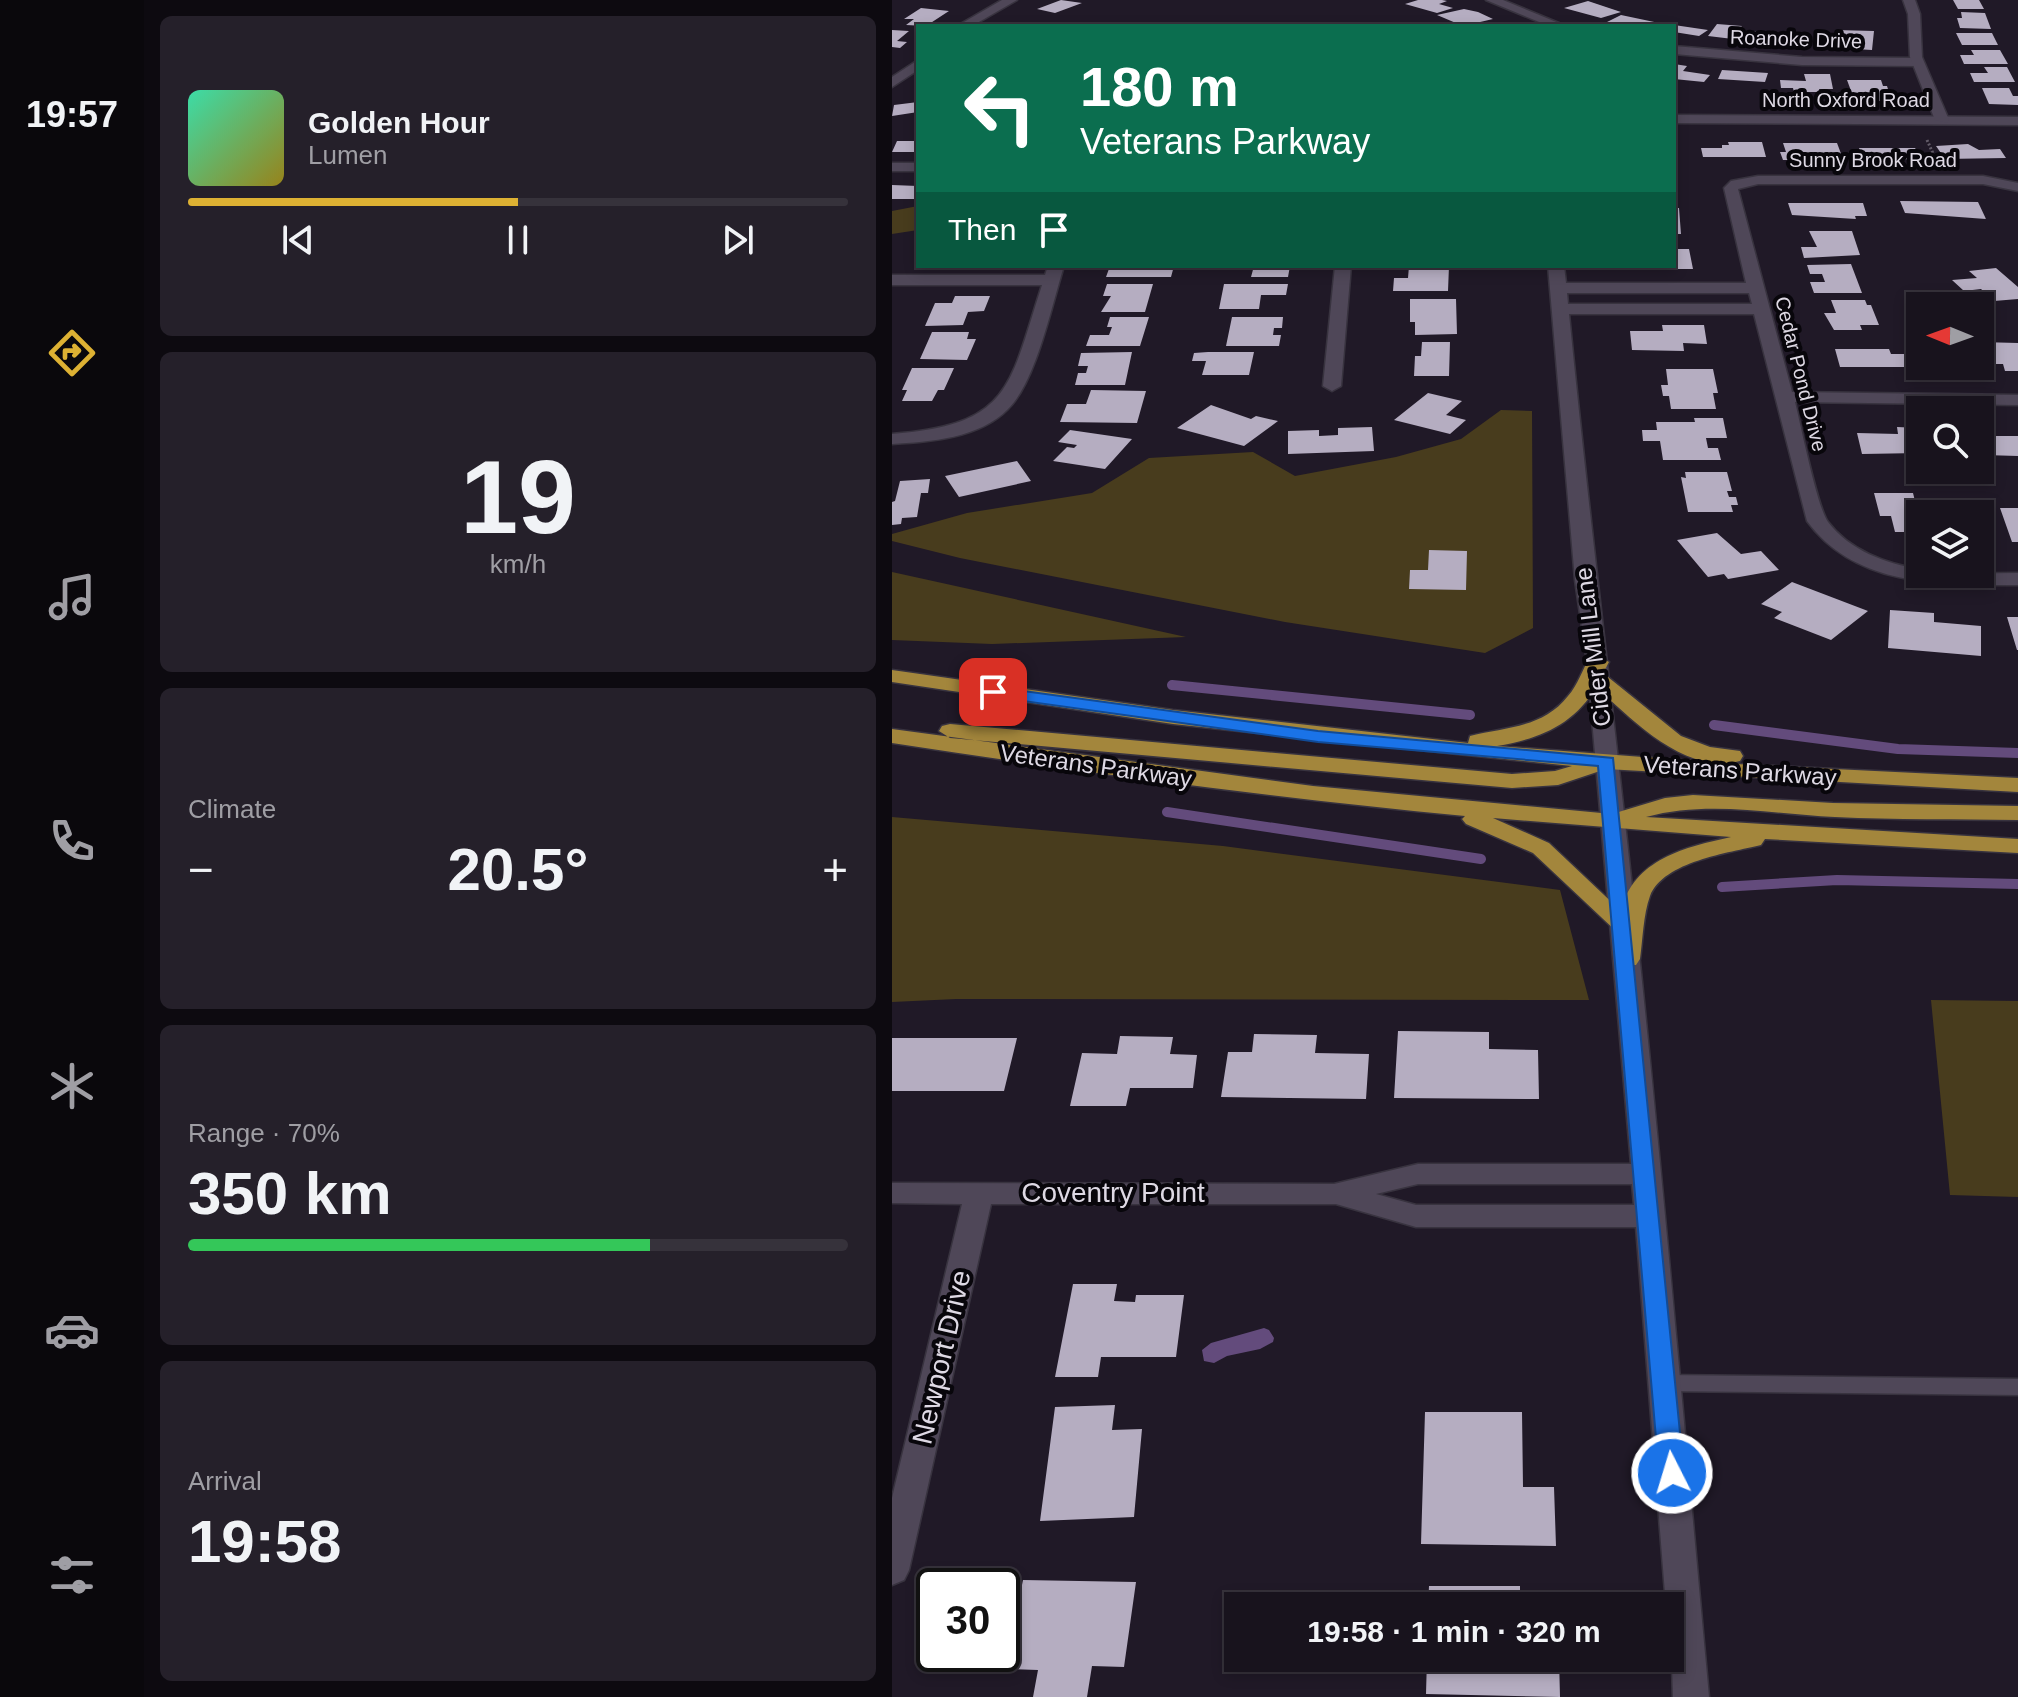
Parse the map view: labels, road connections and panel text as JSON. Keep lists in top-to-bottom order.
{
  "streets": {
    "highway": ["Veterans Parkway"],
    "street": [
      "Roanoke Drive",
      "North Oxford Road",
      "Sunny Brook Road",
      "Cedar Pond Drive",
      "Cider Mill Lane",
      "Coventry Point",
      "Newport Drive"
    ]
  },
  "crossings": [
    ["Sunny Brook Road", "Cedar Pond Drive"],
    ["Cider Mill Lane", "Veterans Parkway"],
    ["Cider Mill Lane", "Coventry Point"],
    ["Coventry Point", "Newport Drive"]
  ],
  "north": "left",
  "page": {
    "tabs": "19:57",
    "turn": ["180 m", "Veterans Parkway"],
    "song": ["Golden Hour", "Lumen"],
    "then": "Then",
    "tile": [
      ["19", "km/h"],
      "Climate",
      ["Range · 70%", "350 km"],
      ["Arrival", "19:58"]
    ],
    "heat": ["−", "20.5°", "+"],
    "limit": "30",
    "trip": "19:58 · 1 min · 320 m"
  }
}
